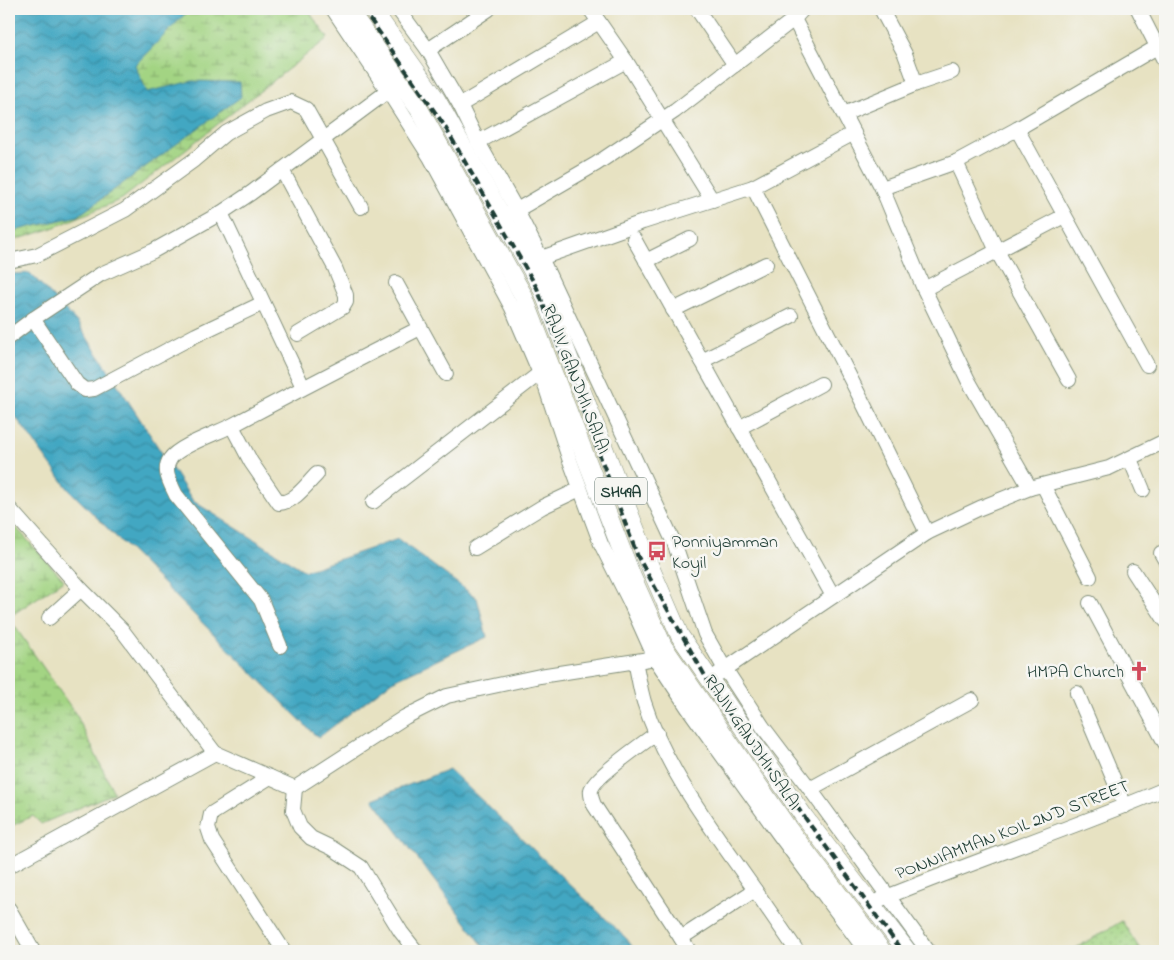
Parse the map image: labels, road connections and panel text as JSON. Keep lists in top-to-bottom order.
{
  "streets": {
    "main road": ["RAJIV GANDHI SALAI", "SH49A"],
    "street": ["PONNIAMMAN KOIL 2ND STREET"]
  },
  "crossings": [
    ["RAJIV GANDHI SALAI", "PONNIAMMAN KOIL 2ND STREET"]
  ],
  "places": {
    "bus stop": ["Ponniyamman Koyil"],
    "church": ["HMPA Church"]
  }
}
